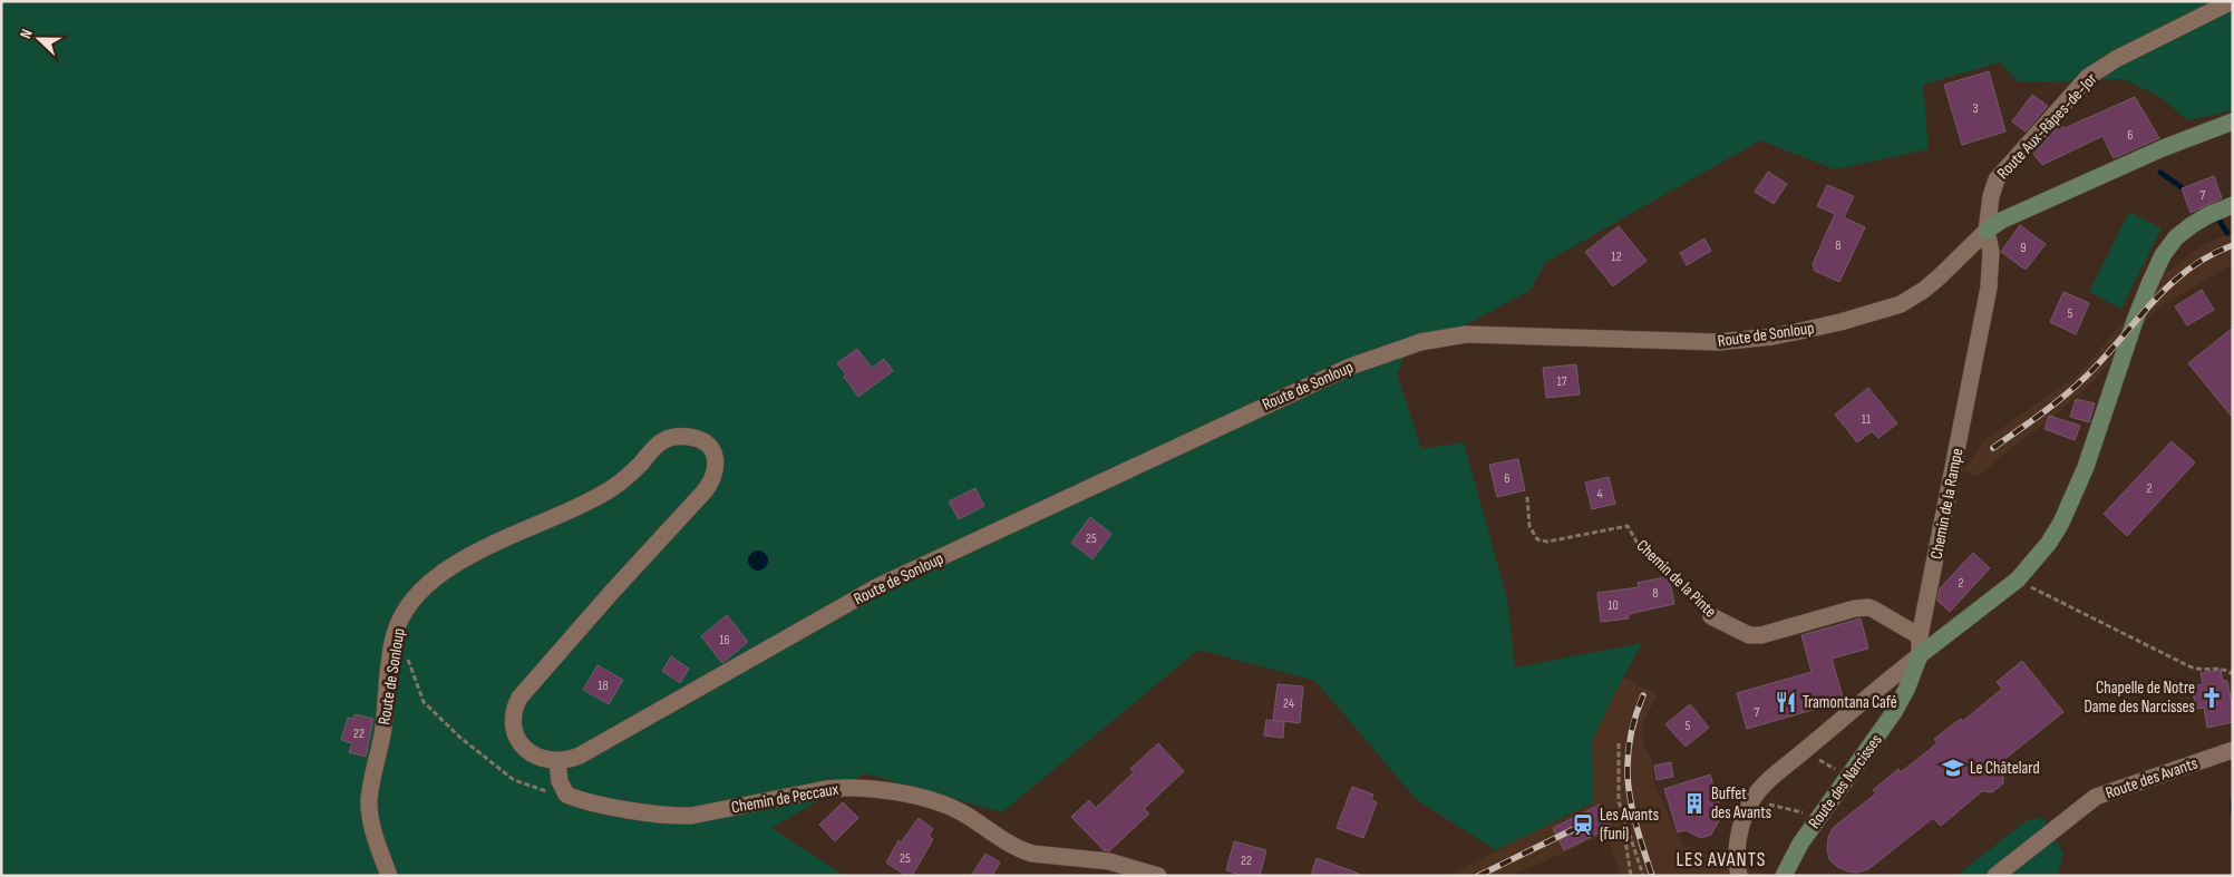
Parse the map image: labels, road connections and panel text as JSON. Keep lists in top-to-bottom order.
{
  "streets": {
    "street": [
      "Route Aux-Râpes-de-Jor",
      "Route de Sonloup",
      "Chemin de la Rampe",
      "Chemin de la Pinte",
      "Route des Avants",
      "Route des Narcisses",
      "Chemin de Peccaux"
    ]
  },
  "crossings": [
    ["Route Aux-Râpes-de-Jor", "Route de Sonloup"],
    ["Route Aux-Râpes-de-Jor", "Chemin de la Rampe"],
    ["Route de Sonloup", "Chemin de la Rampe"],
    ["Chemin de la Rampe", "Chemin de la Pinte"],
    ["Chemin de la Rampe", "Route des Narcisses"]
  ],
  "districts": ["LES AVANTS"],
  "places": {
    "church": ["Chapelle de Notre Dame des Narcisses"],
    "restaurant": ["Tramontana Café"],
    "school or university": ["Le Châtelard"],
    "building": ["Buffet des Avants"],
    "station": ["Les Avants (funi)"]
  },
  "house_numbers": [
    "3",
    "6",
    "7",
    "8",
    "9",
    "12",
    "5",
    "17",
    "11",
    "6",
    "2",
    "4",
    "25",
    "2",
    "8",
    "10",
    "16",
    "18",
    "24",
    "7",
    "5",
    "22",
    "25",
    "22"
  ],
  "north": "left"
}
